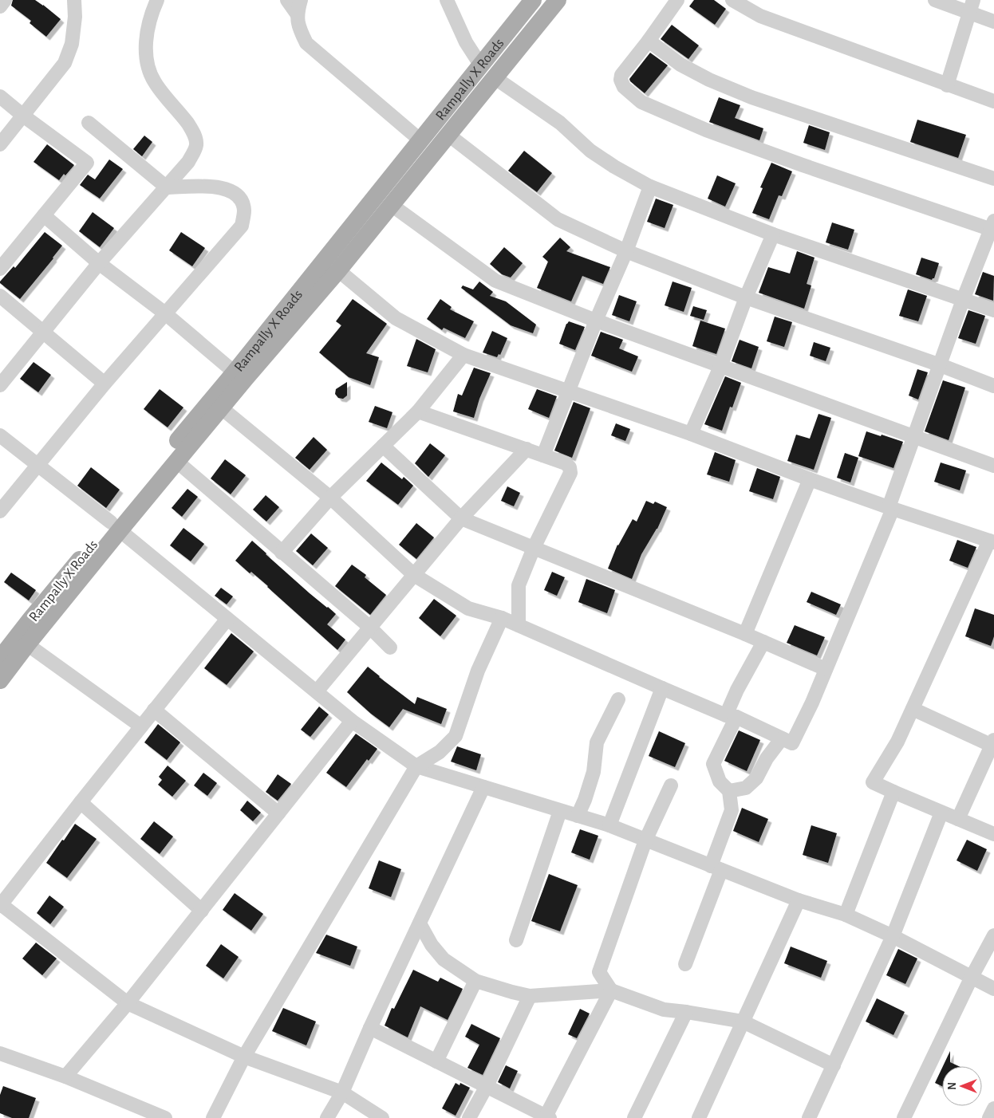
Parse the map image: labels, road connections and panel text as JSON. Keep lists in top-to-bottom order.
{
  "streets": {
    "main road": ["Rampally X Roads"]
  },
  "north": "left"
}
